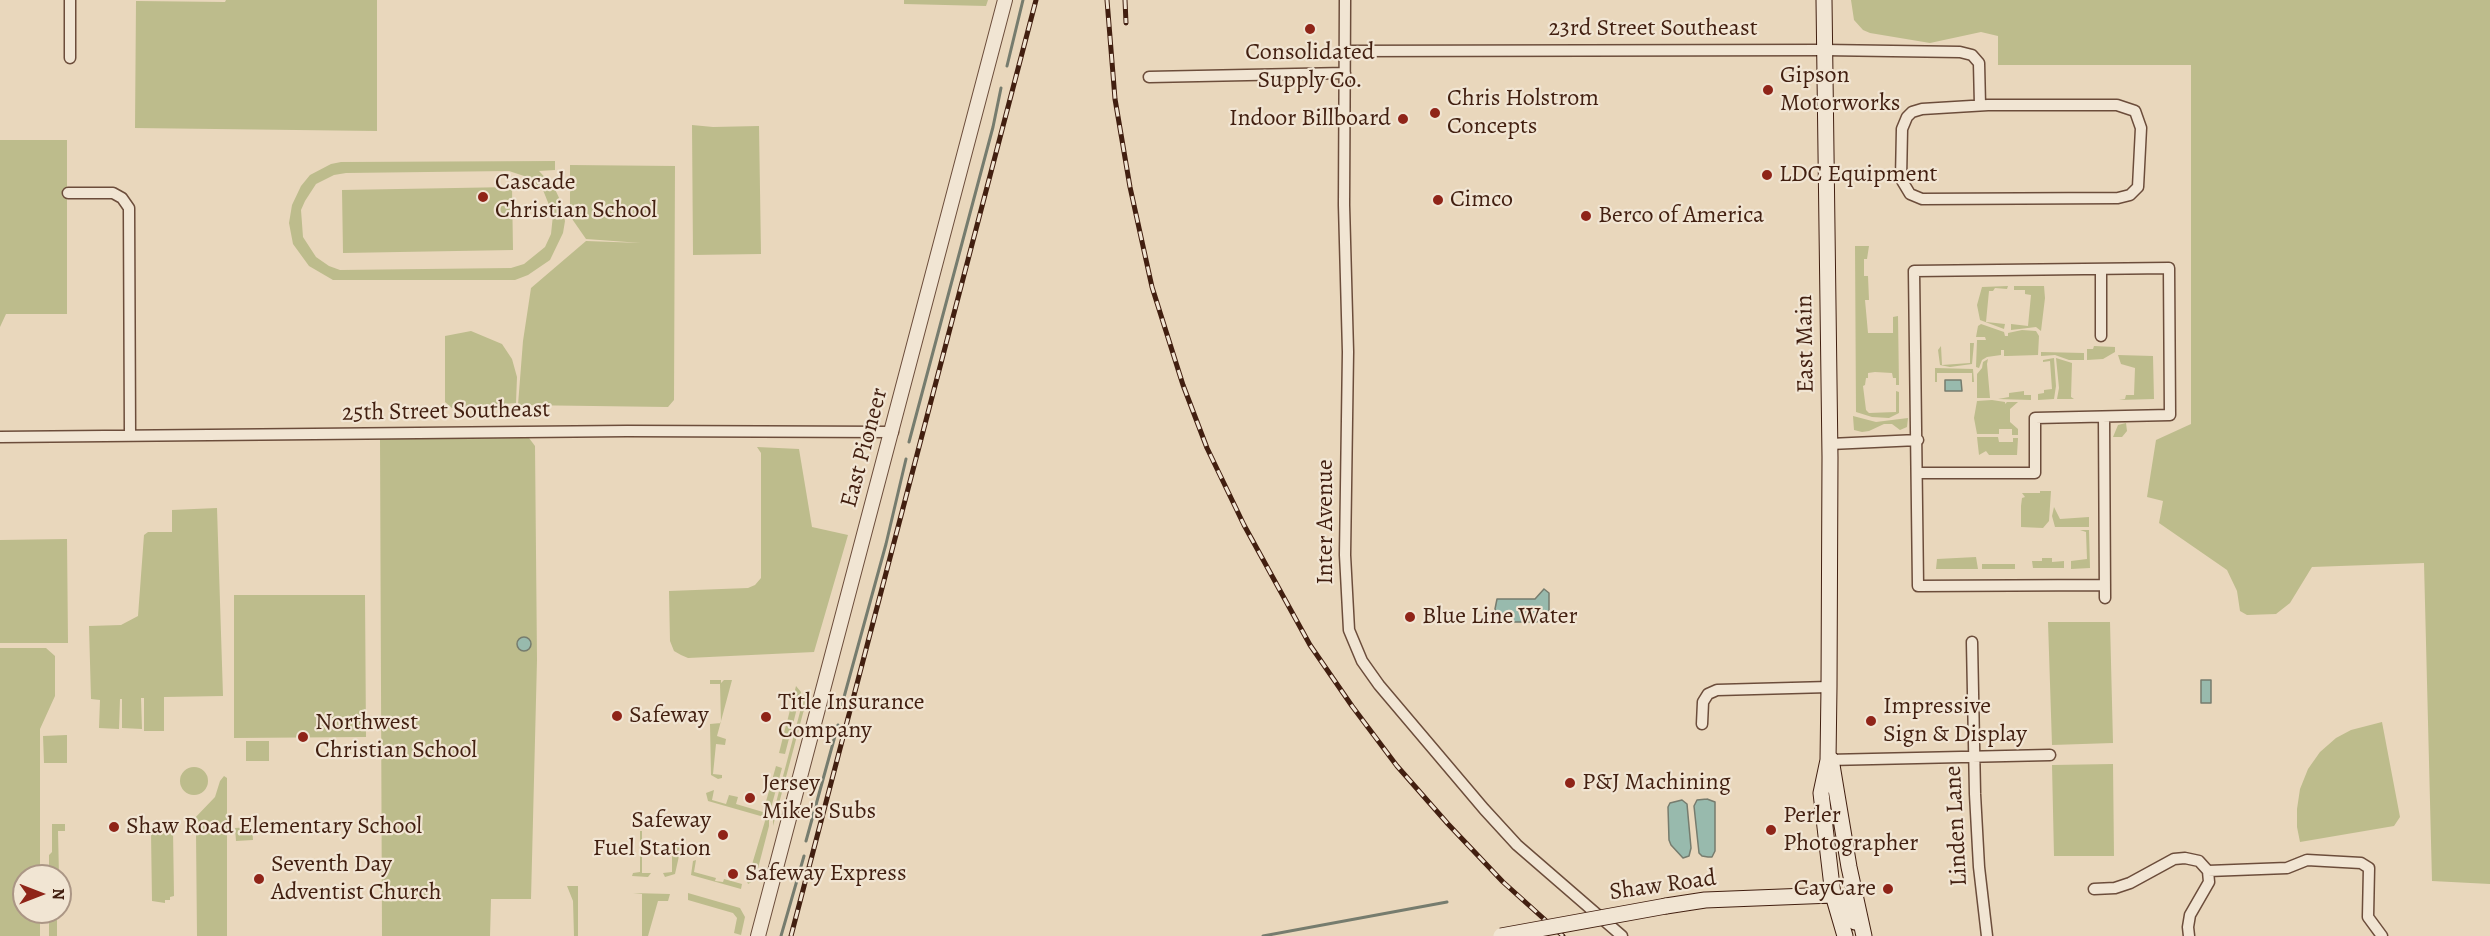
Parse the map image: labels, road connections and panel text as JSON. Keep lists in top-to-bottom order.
{
  "streets": {
    "main road": ["East Main", "Shaw Road"],
    "street": [
      "23rd Street Southeast",
      "25th Street Southeast",
      "East Pioneer",
      "Inter Avenue",
      "Linden Lane"
    ]
  },
  "crossings": [
    ["23rd Street Southeast", "East Main"],
    ["23rd Street Southeast", "Inter Avenue"],
    ["East Main", "Shaw Road"],
    ["25th Street Southeast", "East Pioneer"]
  ],
  "places": [
    "Consolidated Supply Co.",
    "Gipson Motorworks",
    "Chris Holstrom Concepts",
    "Indoor Billboard",
    "LDC Equipment",
    "Cascade Christian School",
    "Cimco",
    "Berco of America",
    "Blue Line Water",
    "Safeway",
    "Title Insurance Company",
    "Impressive Sign & Display",
    "Northwest Christian School",
    "P&J Machining",
    "Jersey Mike's Subs",
    "Shaw Road Elementary School",
    "Perler Photographer",
    "Safeway Fuel Station",
    "Safeway Express",
    "Seventh Day Adventist Church",
    "CayCare"
  ],
  "north": "right"
}
